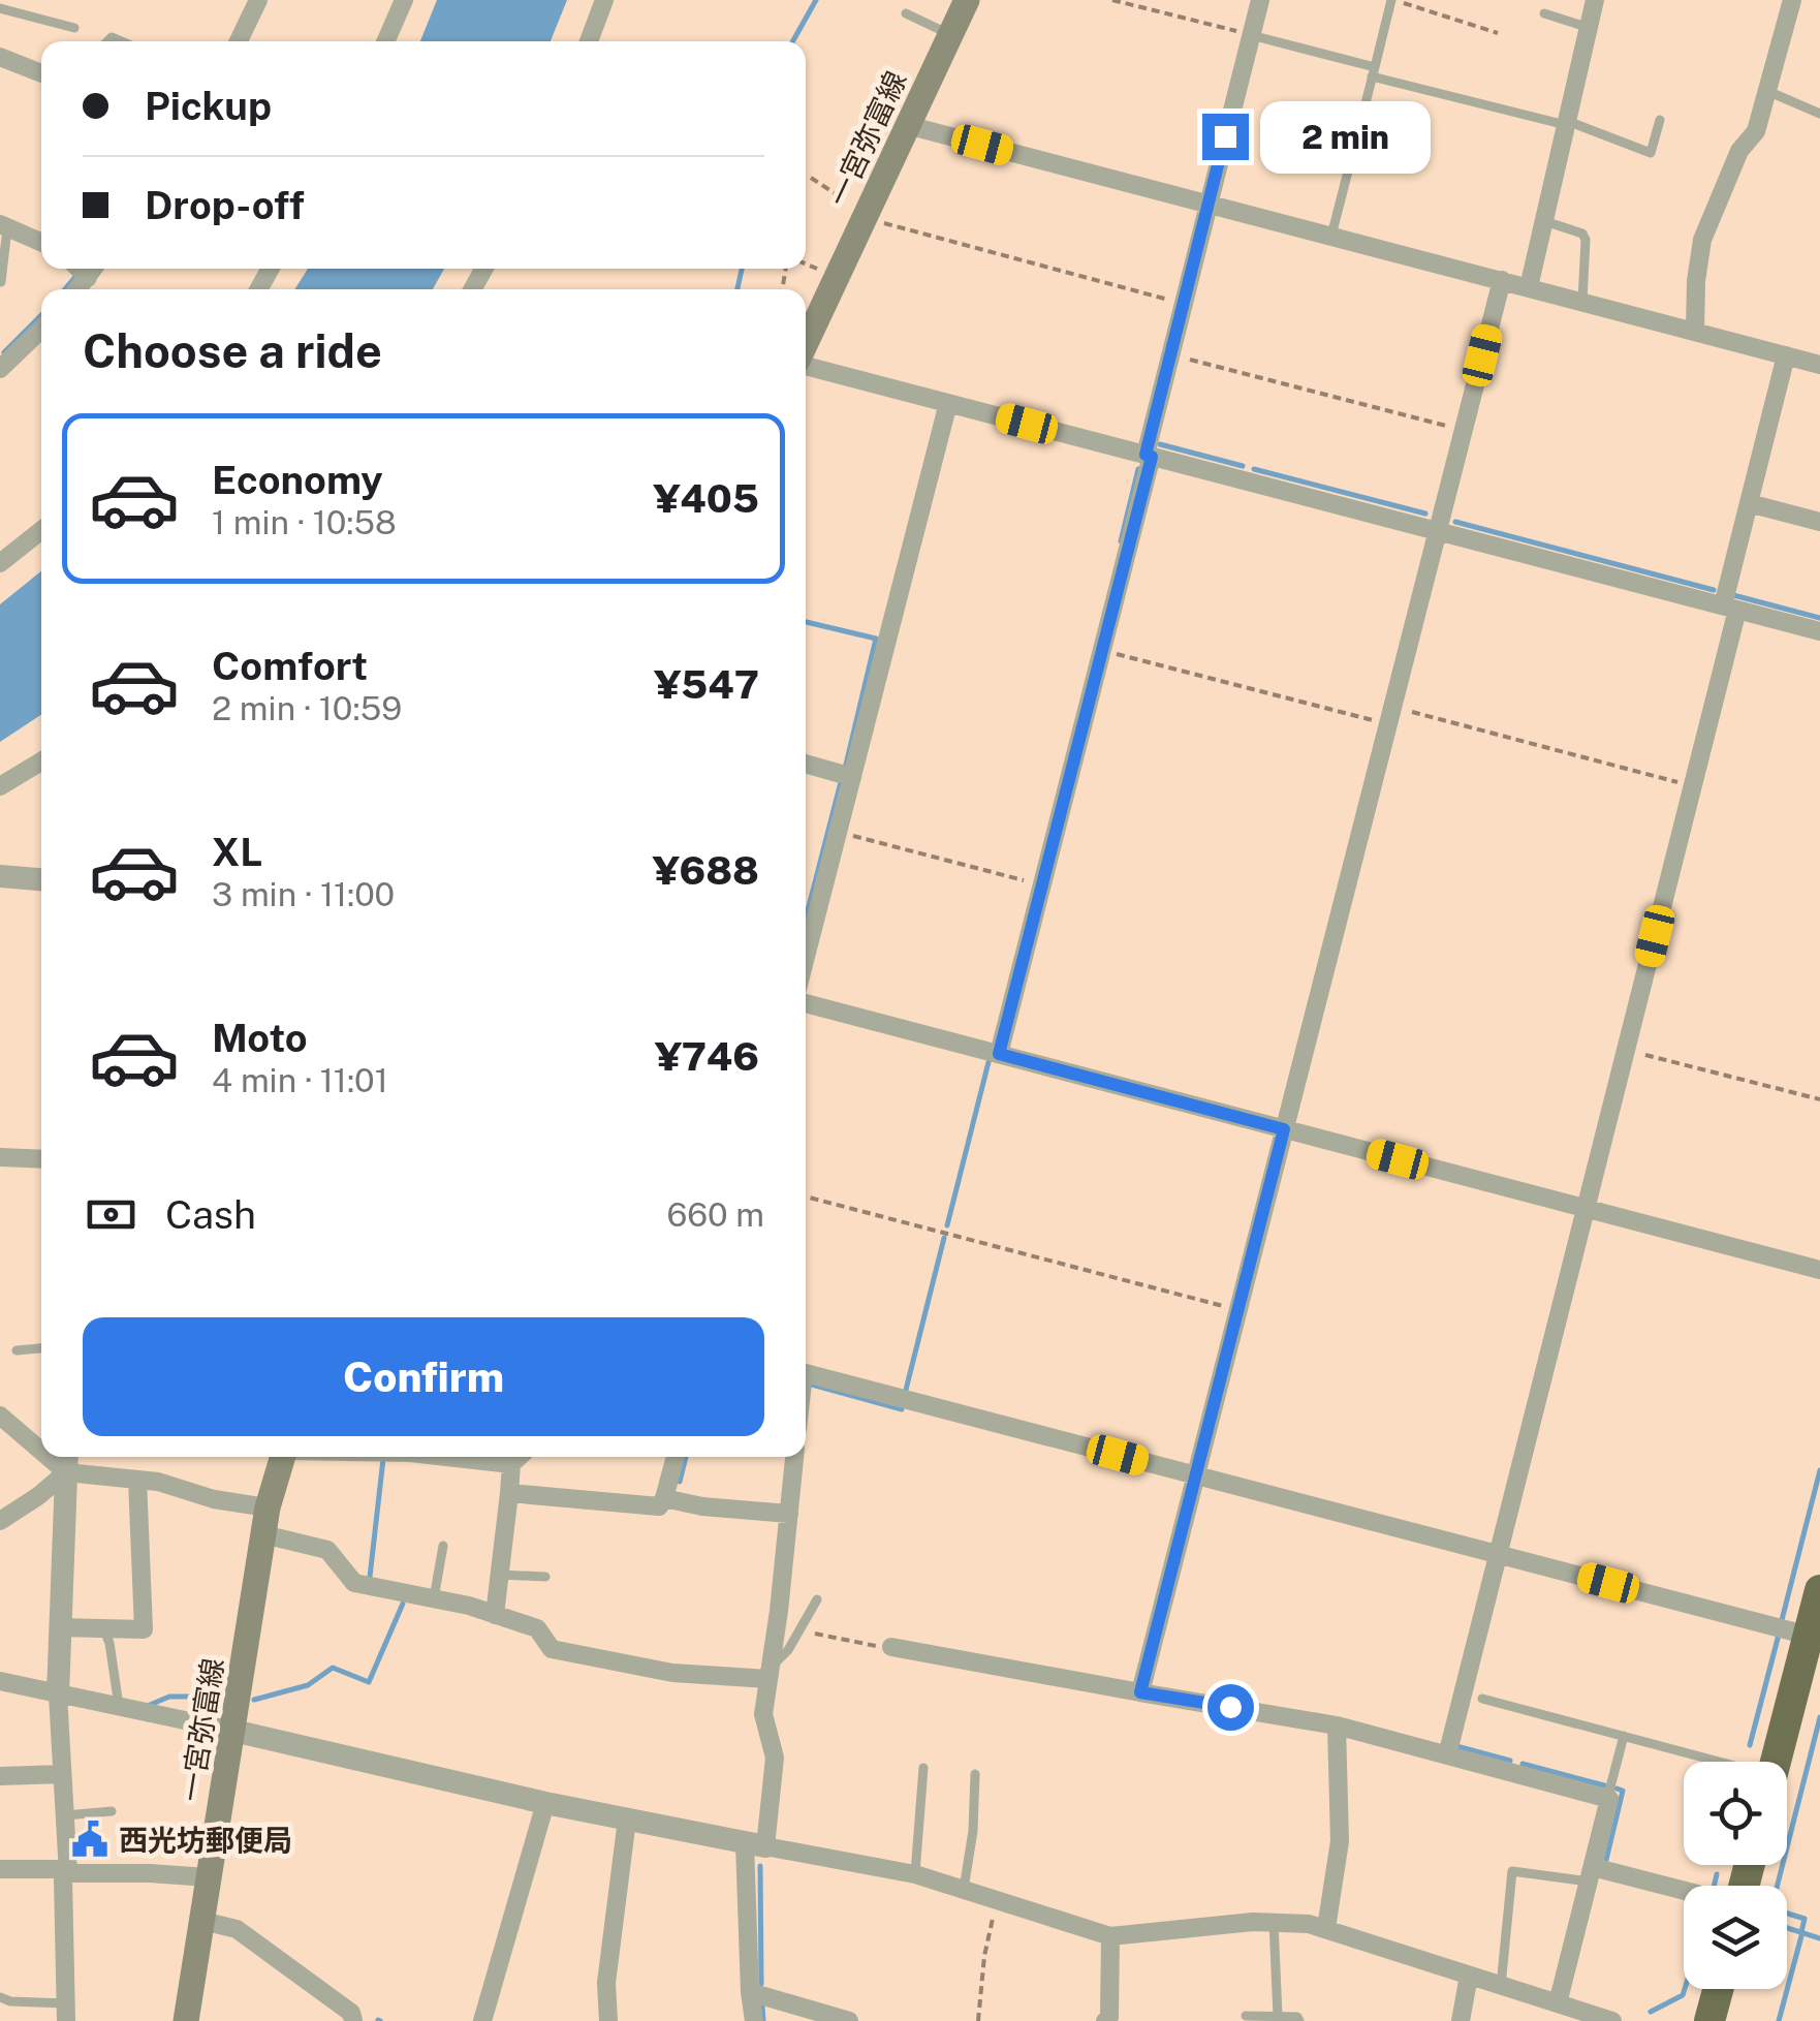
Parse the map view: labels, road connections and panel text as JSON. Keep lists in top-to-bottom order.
{
  "streets": {
    "main road": ["一宮弥富線"]
  },
  "places": {
    "public building": ["西光坊郵便局"]
  },
  "page": {
    "banner": ["Pickup", "Drop-off"],
    "bubble": "2 min",
    "heading": "Choose a ride",
    "list": [
      {
        "name": "Economy",
        "note": "1 min · 10:58",
        "value": "¥405"
      },
      {
        "name": "Comfort",
        "note": "2 min · 10:59",
        "value": "¥547"
      },
      {
        "name": "XL",
        "note": "3 min · 11:00",
        "value": "¥688"
      },
      {
        "name": "Moto",
        "note": "4 min · 11:01",
        "value": "¥746"
      }
    ],
    "pay": ["Cash", "660 m"],
    "buttons": "Confirm"
  }
}
